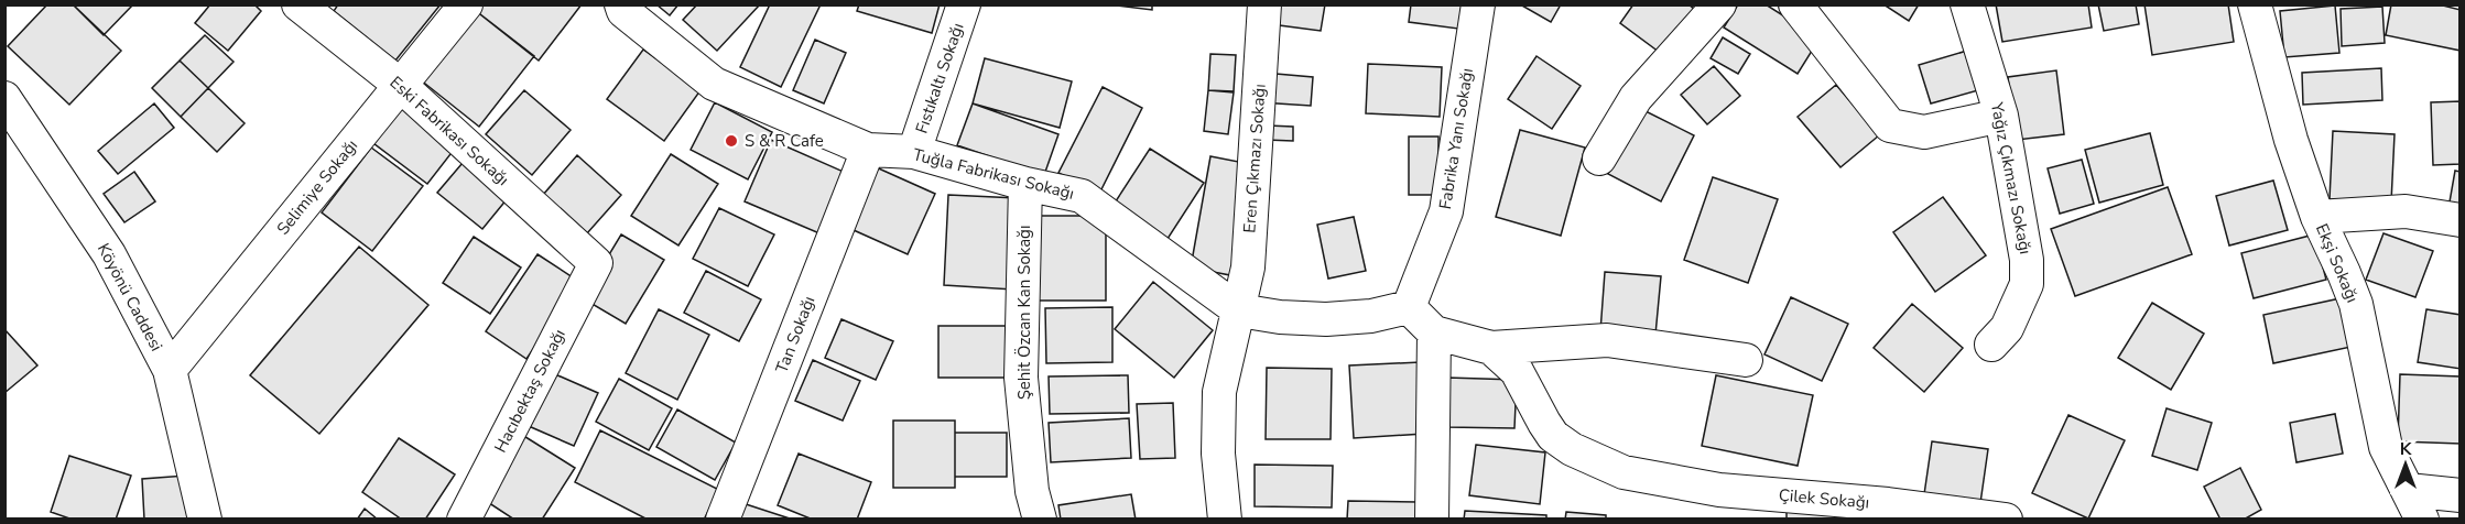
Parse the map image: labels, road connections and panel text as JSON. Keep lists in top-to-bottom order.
{
  "streets": {
    "street": [
      "Fıstıkaltı Sokağı",
      "Eski Fabrikası Sokağı",
      "Fabrika Yanı Sokağı",
      "Eren Çıkmazı Sokağı",
      "Tuğla Fabrikası Sokağı",
      "Yağız Çıkmazı Sokağı",
      "Selimiye Sokağı",
      "Ekşi Sokağı",
      "Köyönü Caddesi",
      "Şehit Özcan Kan Sokağı",
      "Tan Sokağı",
      "Hacıbektaş Sokağı",
      "Çilek Sokağı"
    ]
  },
  "crossings": [
    ["Fıstıkaltı Sokağı", "Tuğla Fabrikası Sokağı"],
    ["Eski Fabrikası Sokağı", "Selimiye Sokağı"],
    ["Eski Fabrikası Sokağı", "Hacıbektaş Sokağı"],
    ["Fabrika Yanı Sokağı", "Tuğla Fabrikası Sokağı"],
    ["Eren Çıkmazı Sokağı", "Tuğla Fabrikası Sokağı"],
    ["Tuğla Fabrikası Sokağı", "Şehit Özcan Kan Sokağı"],
    ["Tuğla Fabrikası Sokağı", "Tan Sokağı"],
    ["Selimiye Sokağı", "Köyönü Caddesi"]
  ],
  "places": ["S & R Cafe"],
  "north": "top"
}
